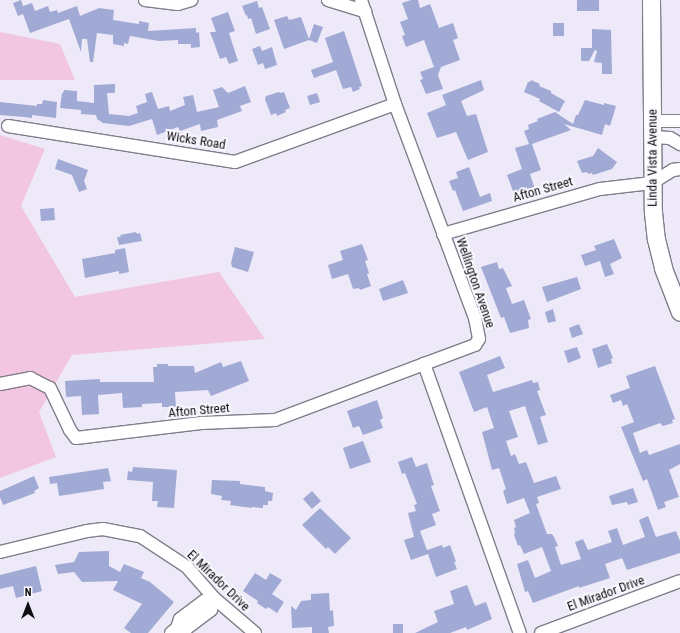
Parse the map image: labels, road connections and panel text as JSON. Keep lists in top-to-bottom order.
{
  "streets": {
    "main road": ["Linda Vista Avenue"],
    "street": [
      "Wicks Road",
      "Afton Street",
      "Wellington Avenue",
      "El Mirador Drive"
    ]
  },
  "crossings": [
    ["Wicks Road", "Wellington Avenue"],
    ["Linda Vista Avenue", "Afton Street"],
    ["Afton Street", "Wellington Avenue"]
  ],
  "north": "top"
}
